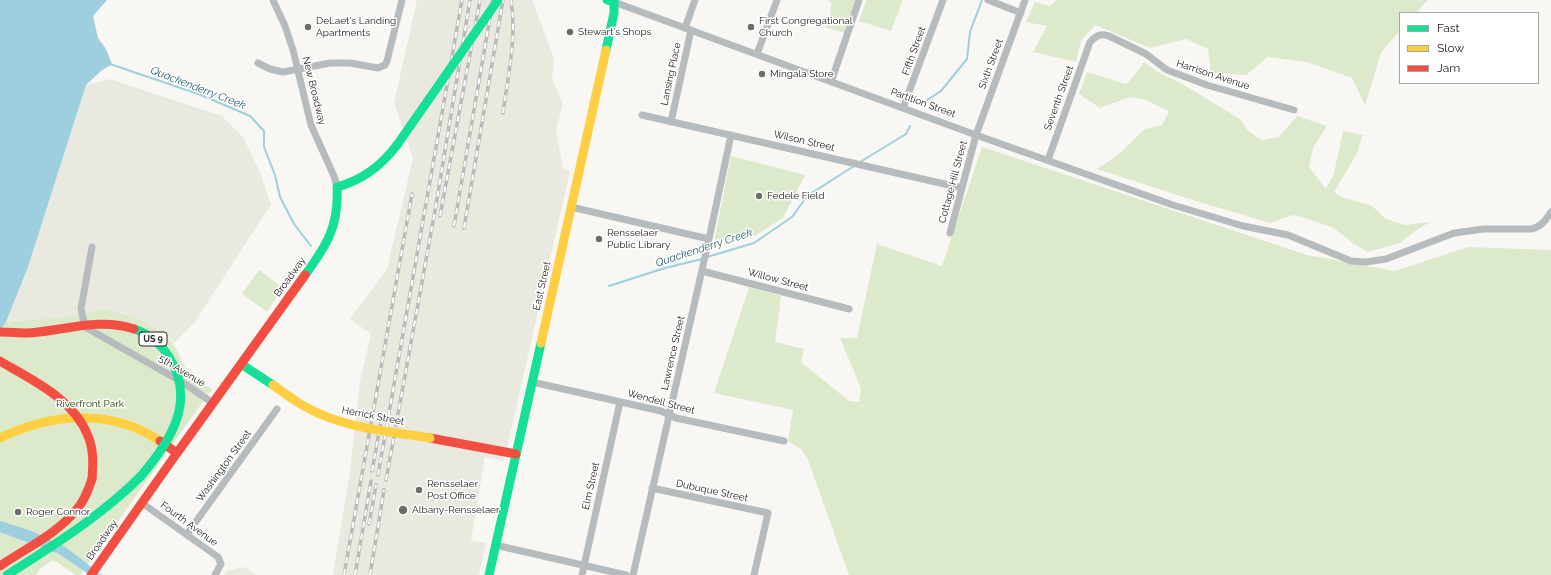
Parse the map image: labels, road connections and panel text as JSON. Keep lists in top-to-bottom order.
{
  "streets": {
    "street": [
      "Fifth Street",
      "Sixth Street",
      "Lansing Place",
      "Harrison Avenue",
      "New Broadway",
      "Seventh Street",
      "Partition Street",
      "Wilson Street",
      "Cottage Hill Street",
      "Broadway",
      "Willow Street",
      "East Street",
      "US 9",
      "Lawrence Street",
      "5th Avenue",
      "Wendell Street",
      "Herrick Street",
      "Washington Street",
      "Elm Street",
      "Dubuque Street",
      "Fourth Avenue"
    ]
  },
  "crossings": [
    ["Fifth Street", "Partition Street"],
    ["Sixth Street", "Partition Street"],
    ["Sixth Street", "Cottage Hill Street"],
    ["Lansing Place", "Partition Street"],
    ["Lansing Place", "Wilson Street"],
    ["Harrison Avenue", "Seventh Street"],
    ["New Broadway", "Broadway"],
    ["Seventh Street", "Partition Street"],
    ["Partition Street", "Cottage Hill Street"],
    ["Partition Street", "East Street"],
    ["Wilson Street", "Cottage Hill Street"],
    ["Wilson Street", "Lawrence Street"],
    ["Broadway", "5th Avenue"],
    ["Broadway", "Herrick Street"],
    ["Broadway", "Fourth Avenue"],
    ["Willow Street", "Lawrence Street"],
    ["East Street", "Wendell Street"],
    ["East Street", "Herrick Street"],
    ["Lawrence Street", "Wendell Street"],
    ["Lawrence Street", "Dubuque Street"],
    ["Wendell Street", "Elm Street"],
    ["Washington Street", "Fourth Avenue"]
  ],
  "water": ["Quackenderry Creek"],
  "parks": ["Riverfront Park"],
  "places": [
    "DeLaet's Landing Apartments",
    "First Congregational Church",
    "Stewart's Shops",
    "Mingala Store",
    "Fedele Field",
    "Rensselaer Public Library",
    "Rensselaer Post Office",
    "Albany-Rensselaer",
    "Roger Connor"
  ],
  "legend": ["Fast", "Slow", "Jam"]
}
